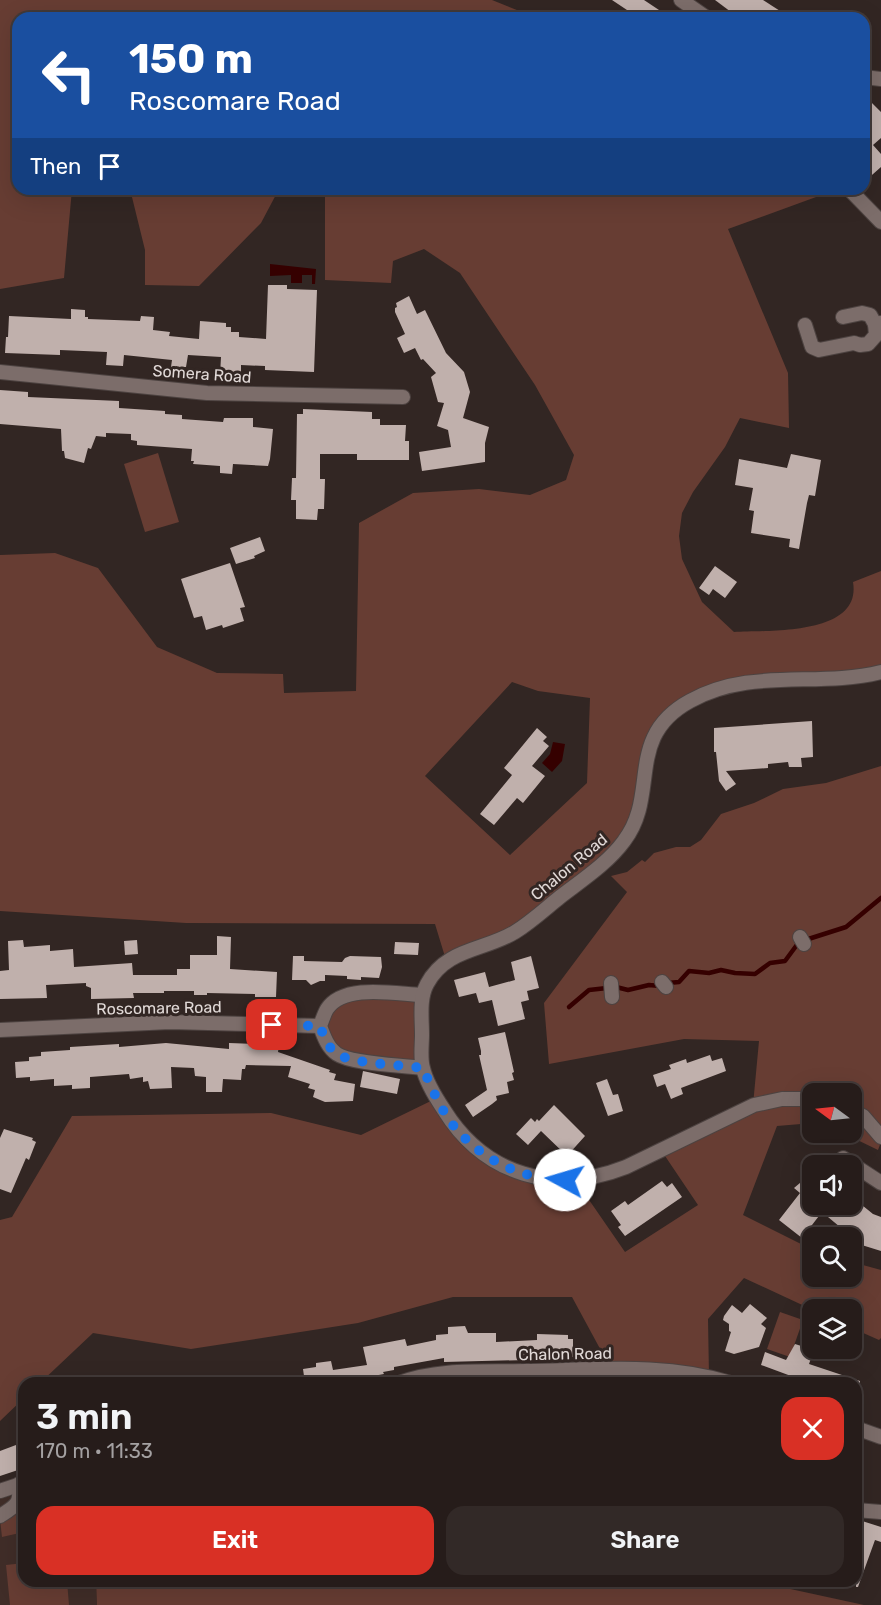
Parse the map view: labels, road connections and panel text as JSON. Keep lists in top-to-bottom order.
{
  "streets": {
    "street": ["Somera Road", "Chalon Road", "Roscomare Road"]
  },
  "north": "left",
  "page": {
    "turn": ["150 m", "Roscomare Road"],
    "then": "Then",
    "heading": ["3 min", "170 m · 11:33"],
    "buttons": ["Exit", "Share"]
  }
}
